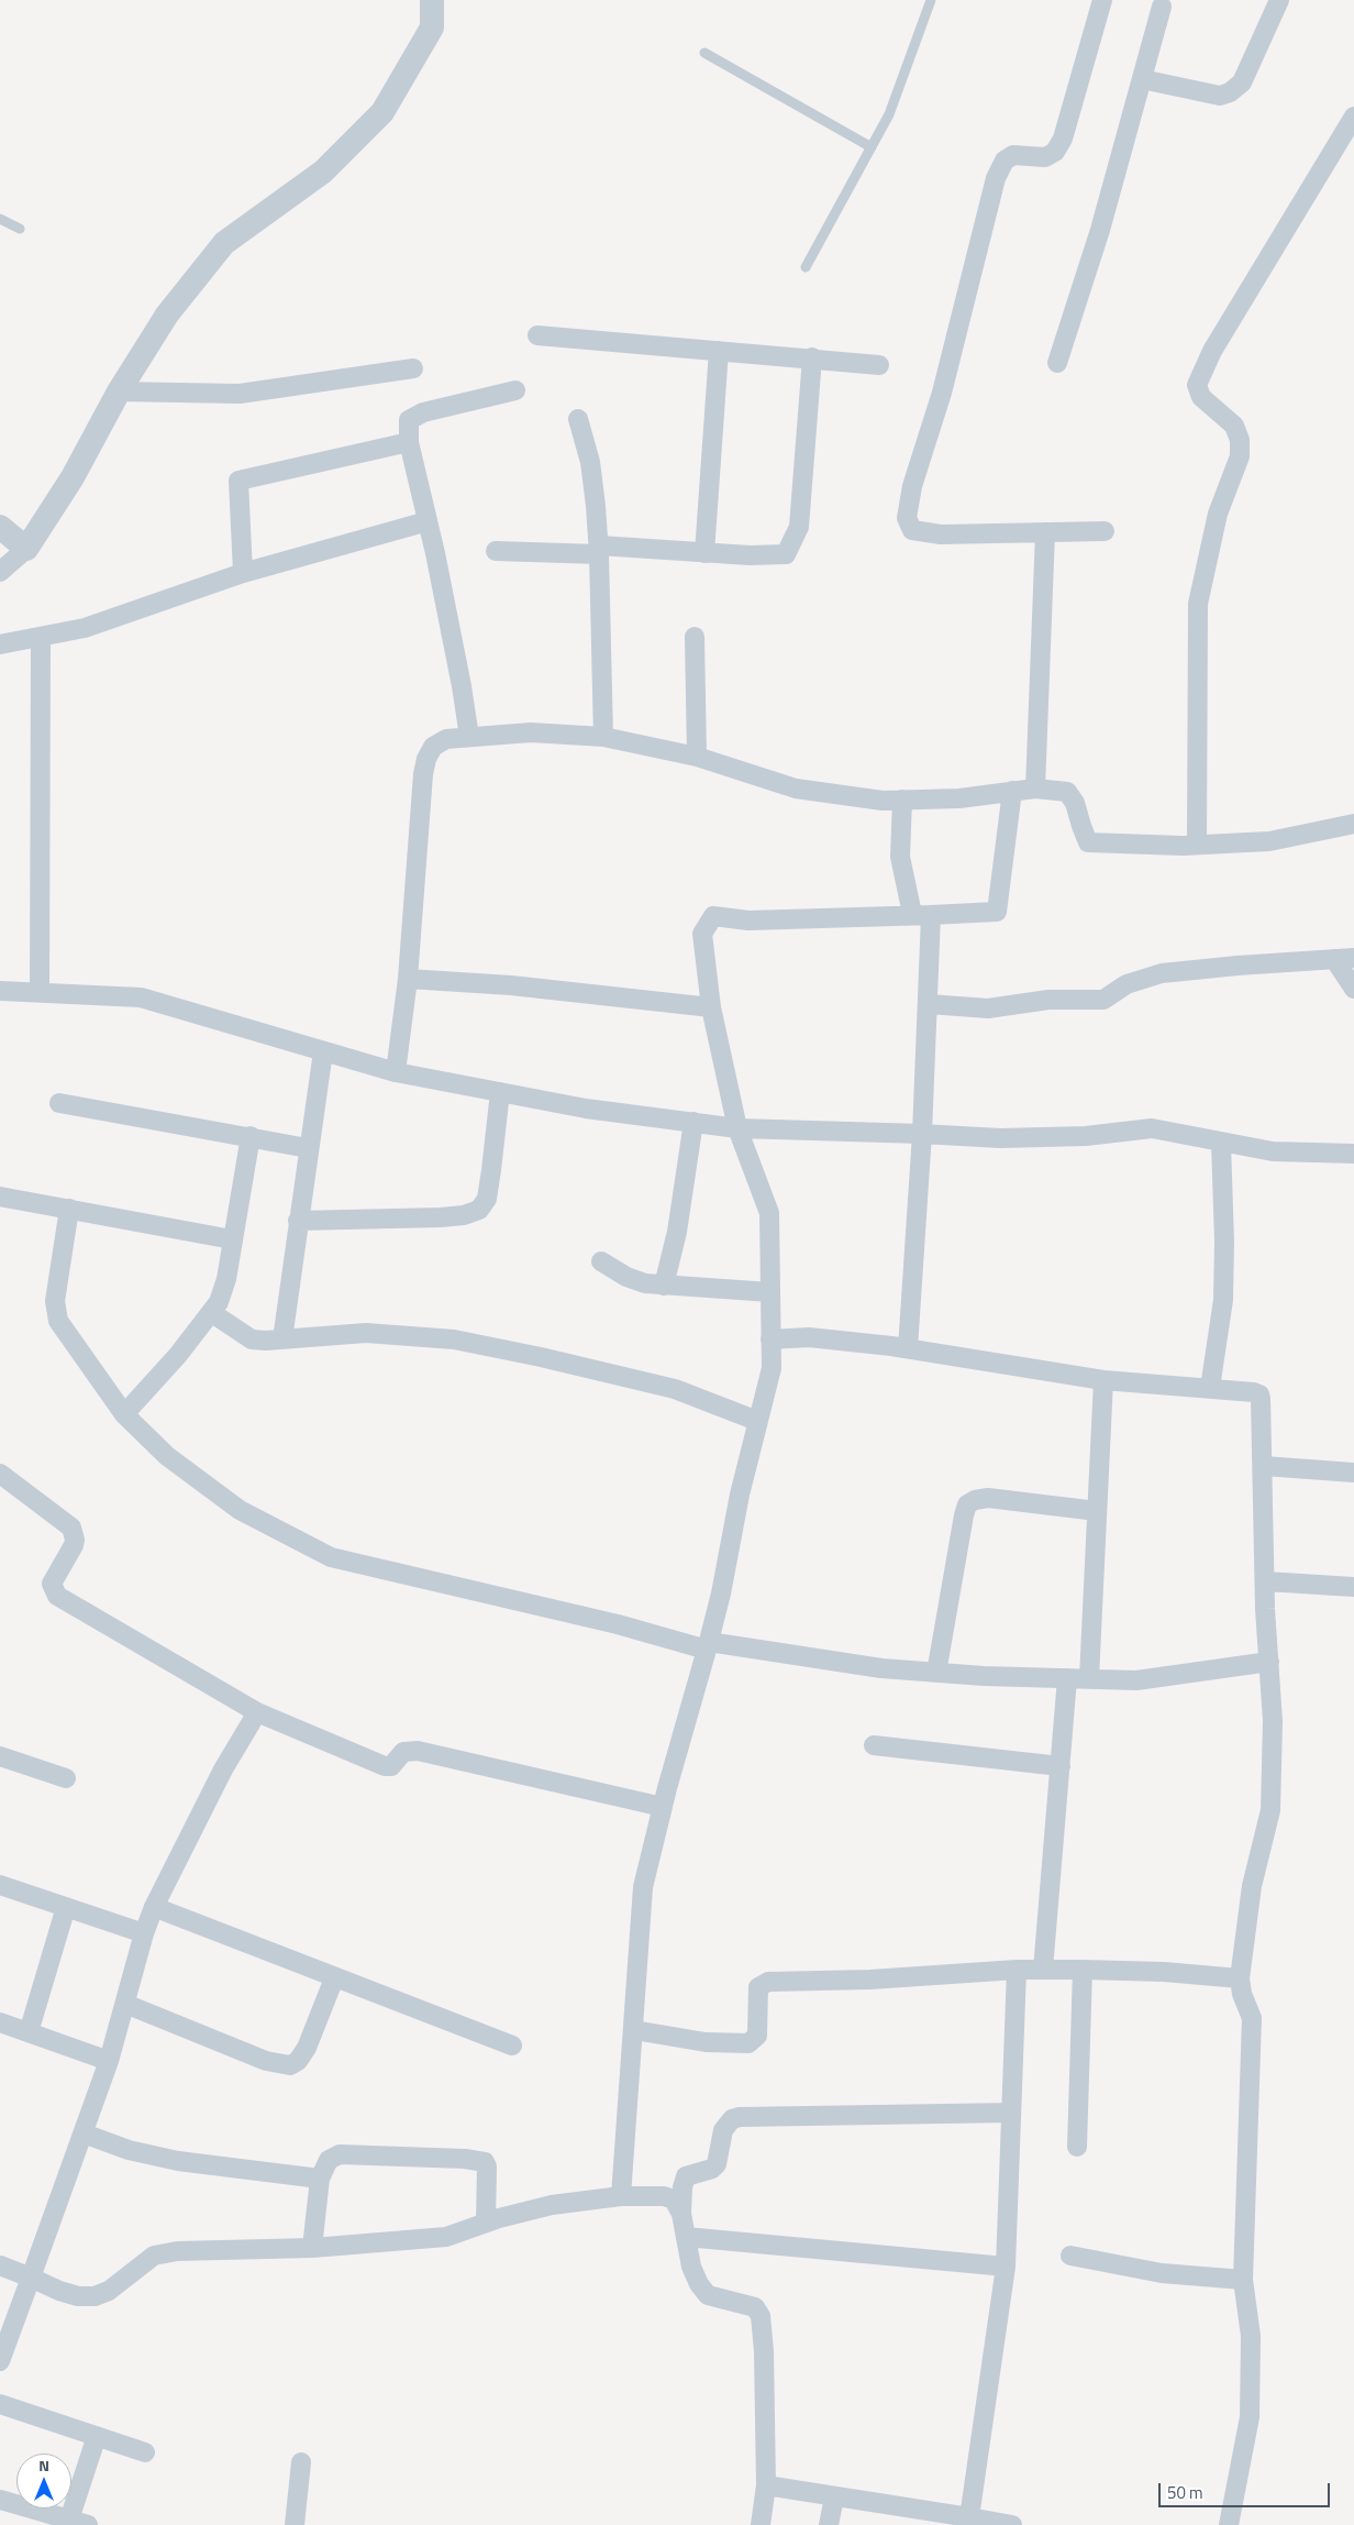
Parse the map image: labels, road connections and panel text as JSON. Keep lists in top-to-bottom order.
{
  "scale_bar": "50 m",
  "north": "top"
}
